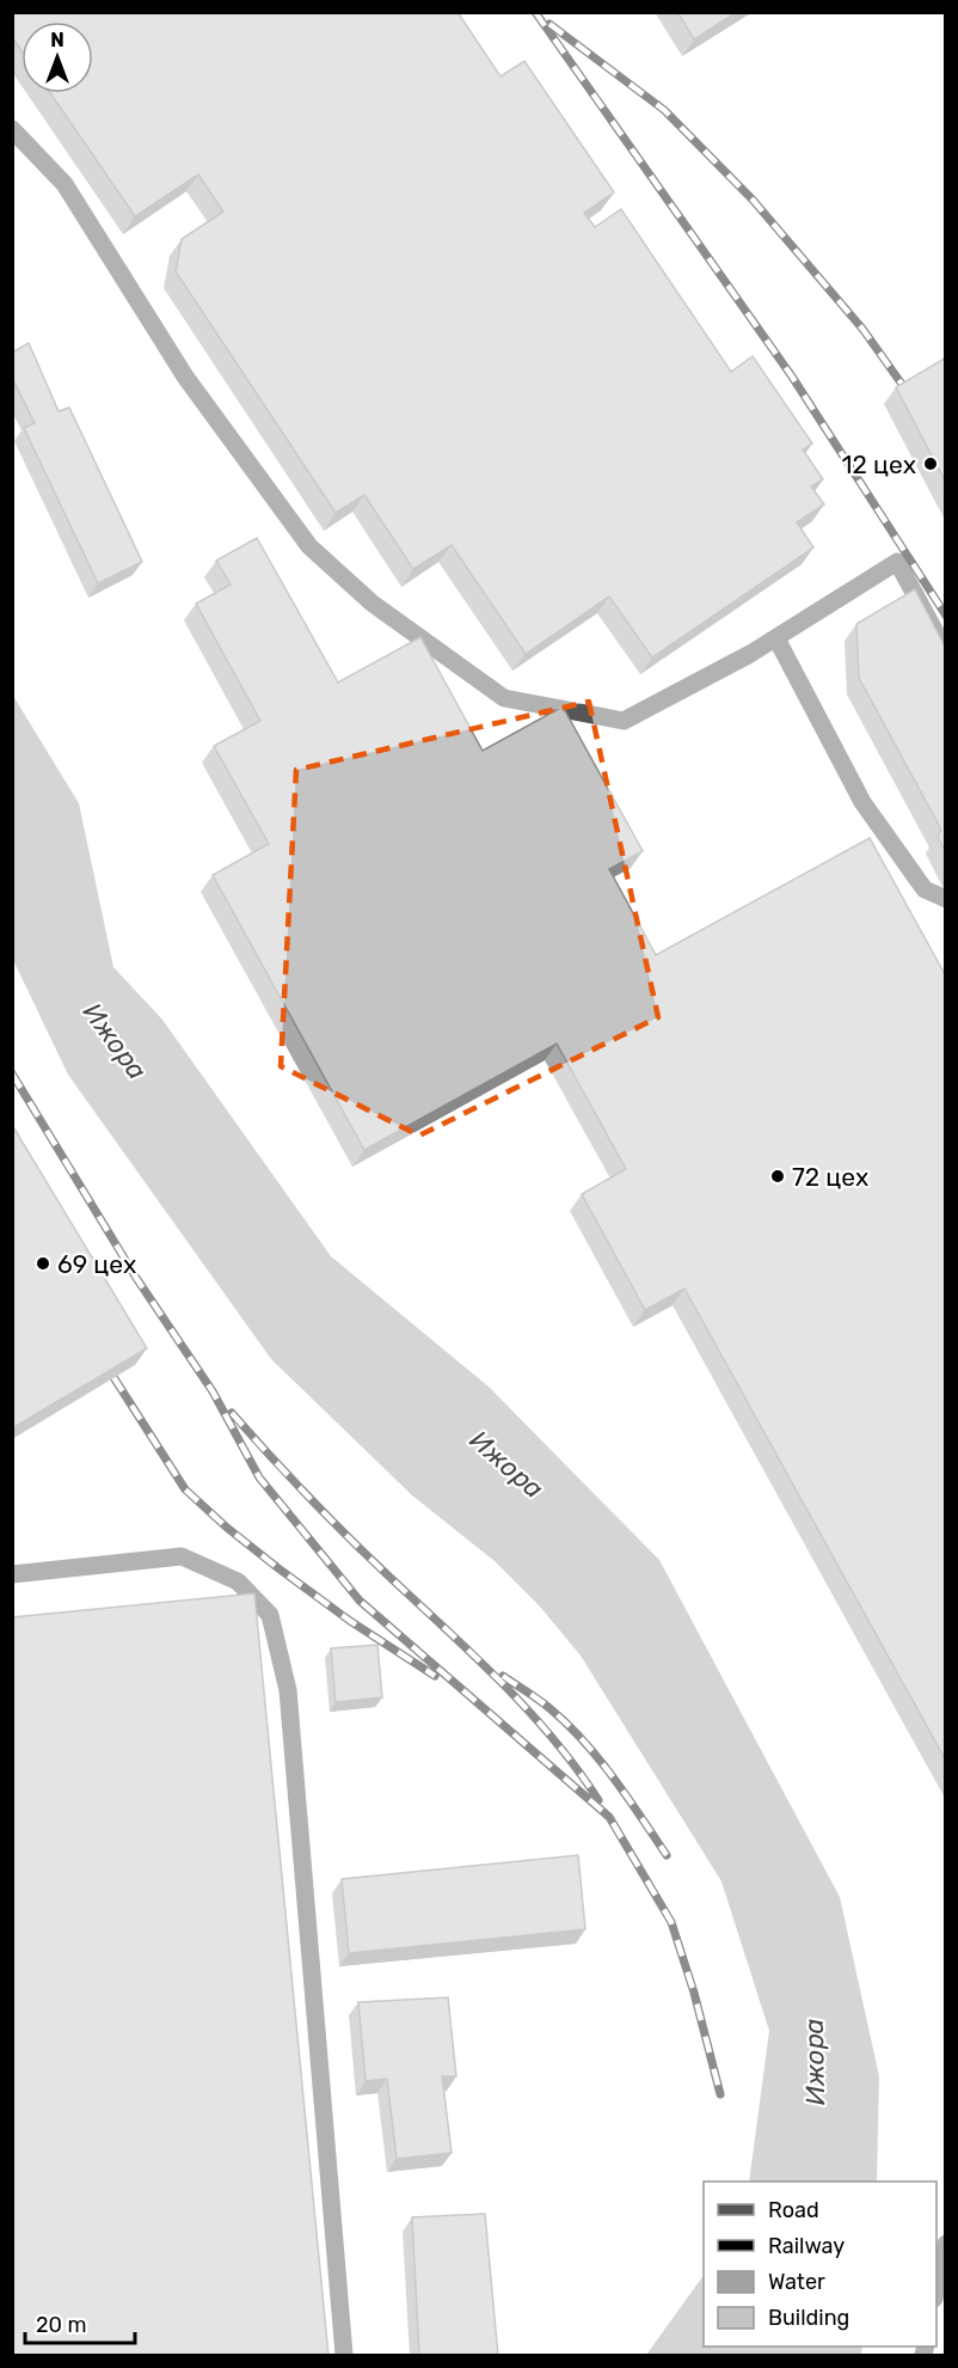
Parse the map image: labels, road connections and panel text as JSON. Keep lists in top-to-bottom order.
{
  "water": ["Ижора"],
  "places": ["12 цех", "72 цех", "69 цех"],
  "legend": [
    "Road",
    "Railway",
    "Water",
    "Building"
  ],
  "scale_bar": "20 m",
  "north": "top"
}
